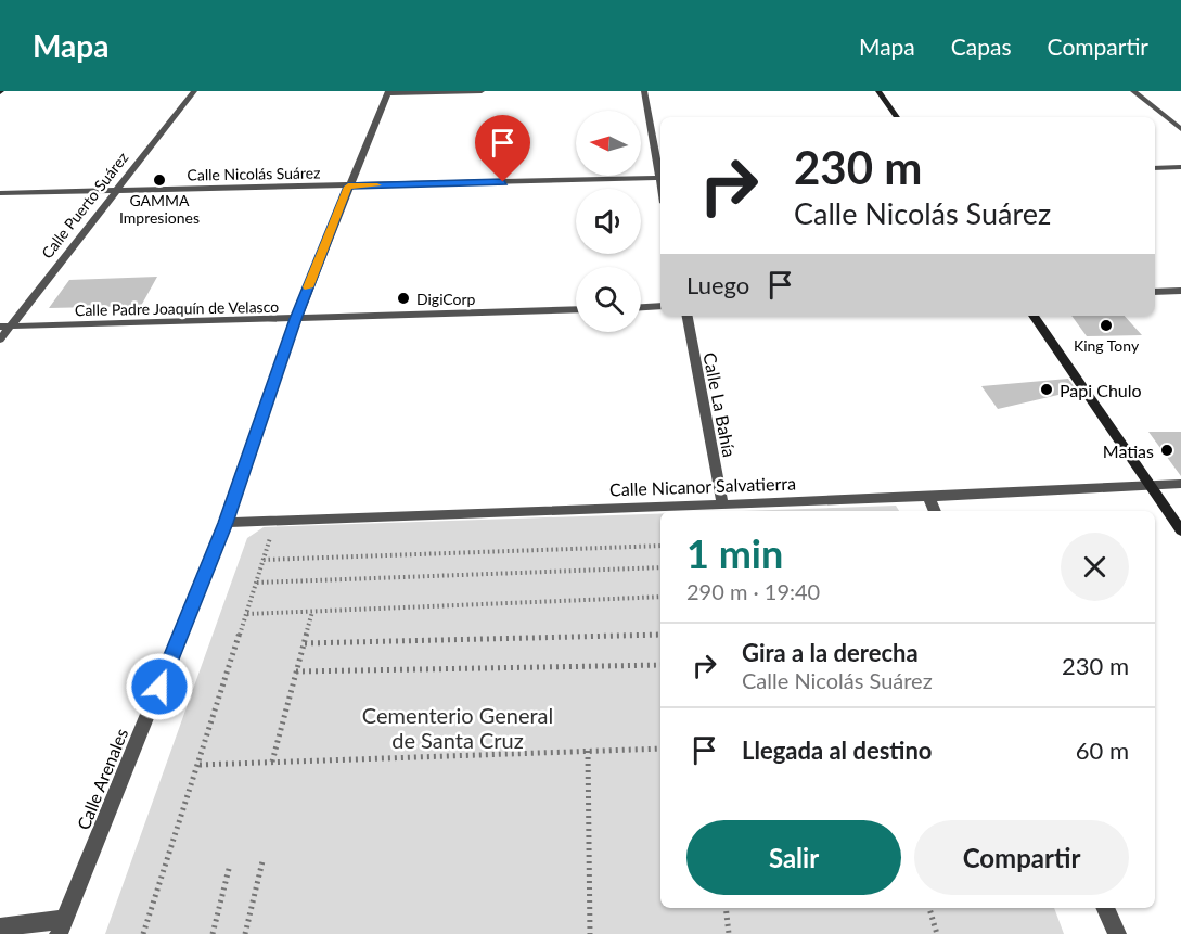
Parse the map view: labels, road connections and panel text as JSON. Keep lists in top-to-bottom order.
{
  "streets": {
    "street": [
      "Calle Nicolás Suárez",
      "Calle Puerto Suárez",
      "Calle Padre Joaquín de Velasco",
      "Calle La Bahía",
      "Calle Nicanor Salvatierra",
      "Calle Arenales"
    ]
  },
  "crossings": [
    ["Calle Nicolás Suárez", "Calle Puerto Suárez"],
    ["Calle Nicolás Suárez", "Calle Arenales"],
    ["Calle Puerto Suárez", "Calle Padre Joaquín de Velasco"],
    ["Calle Padre Joaquín de Velasco", "Calle Arenales"],
    ["Calle La Bahía", "Calle Nicanor Salvatierra"],
    ["Calle Nicanor Salvatierra", "Calle Arenales"]
  ],
  "parks": ["Cementerio General de Santa Cruz"],
  "places": [
    "GAMMA Impresiones",
    "DigiCorp",
    "King Tony",
    "Papi Chulo",
    "Matias"
  ],
  "north": "left",
  "page": {
    "header": "Mapa",
    "nav": ["Mapa", "Capas", "Compartir"],
    "turn": ["230 m", "Calle Nicolás Suárez"],
    "then": "Luego",
    "heading": ["1 min", "290 m · 19:40"],
    "list": [
      {
        "name": "Gira a la derecha",
        "note": "Calle Nicolás Suárez",
        "value": "230 m"
      },
      {
        "name": "Llegada al destino",
        "value": "60 m"
      }
    ],
    "buttons": ["Salir", "Compartir"]
  }
}
